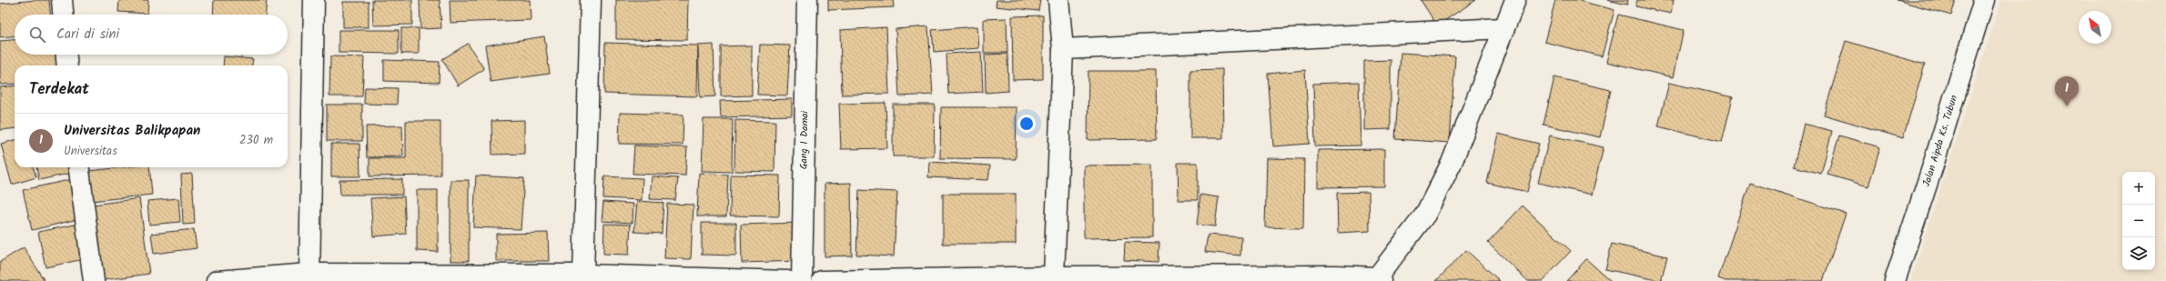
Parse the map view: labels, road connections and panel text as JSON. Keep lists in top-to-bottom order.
{
  "streets": {
    "street": ["Gang 1 Damai", "Jalan Aipda Ks. Tubun"]
  },
  "north": "top left",
  "page": {
    "search": "Cari di sini",
    "heading": "Terdekat",
    "pins": "1",
    "list": [
      {
        "mark": "1",
        "name": "Universitas Balikpapan",
        "note": "Universitas",
        "value": "230 m"
      }
    ],
    "map_buttons": ["+", "−"]
  }
}
